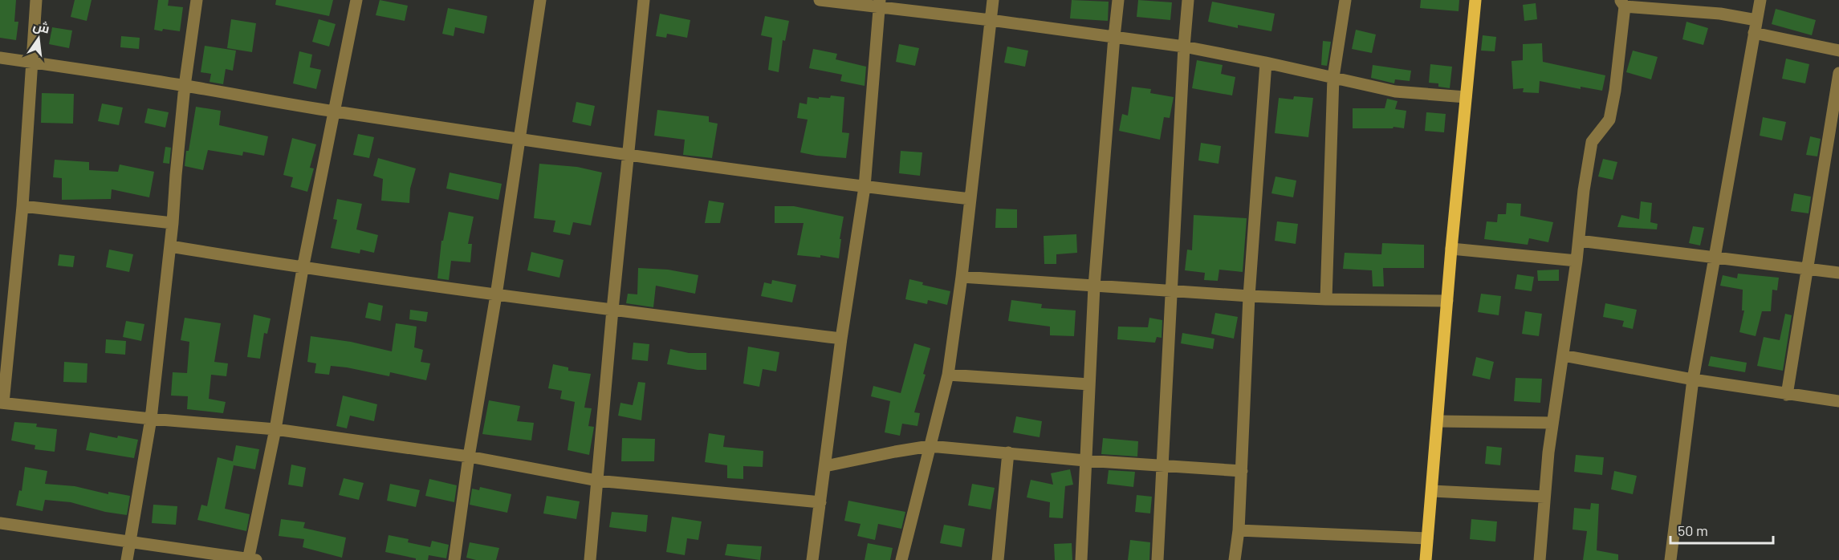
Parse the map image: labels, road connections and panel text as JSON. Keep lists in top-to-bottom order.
{
  "scale_bar": "50 m",
  "north": "top"
}
